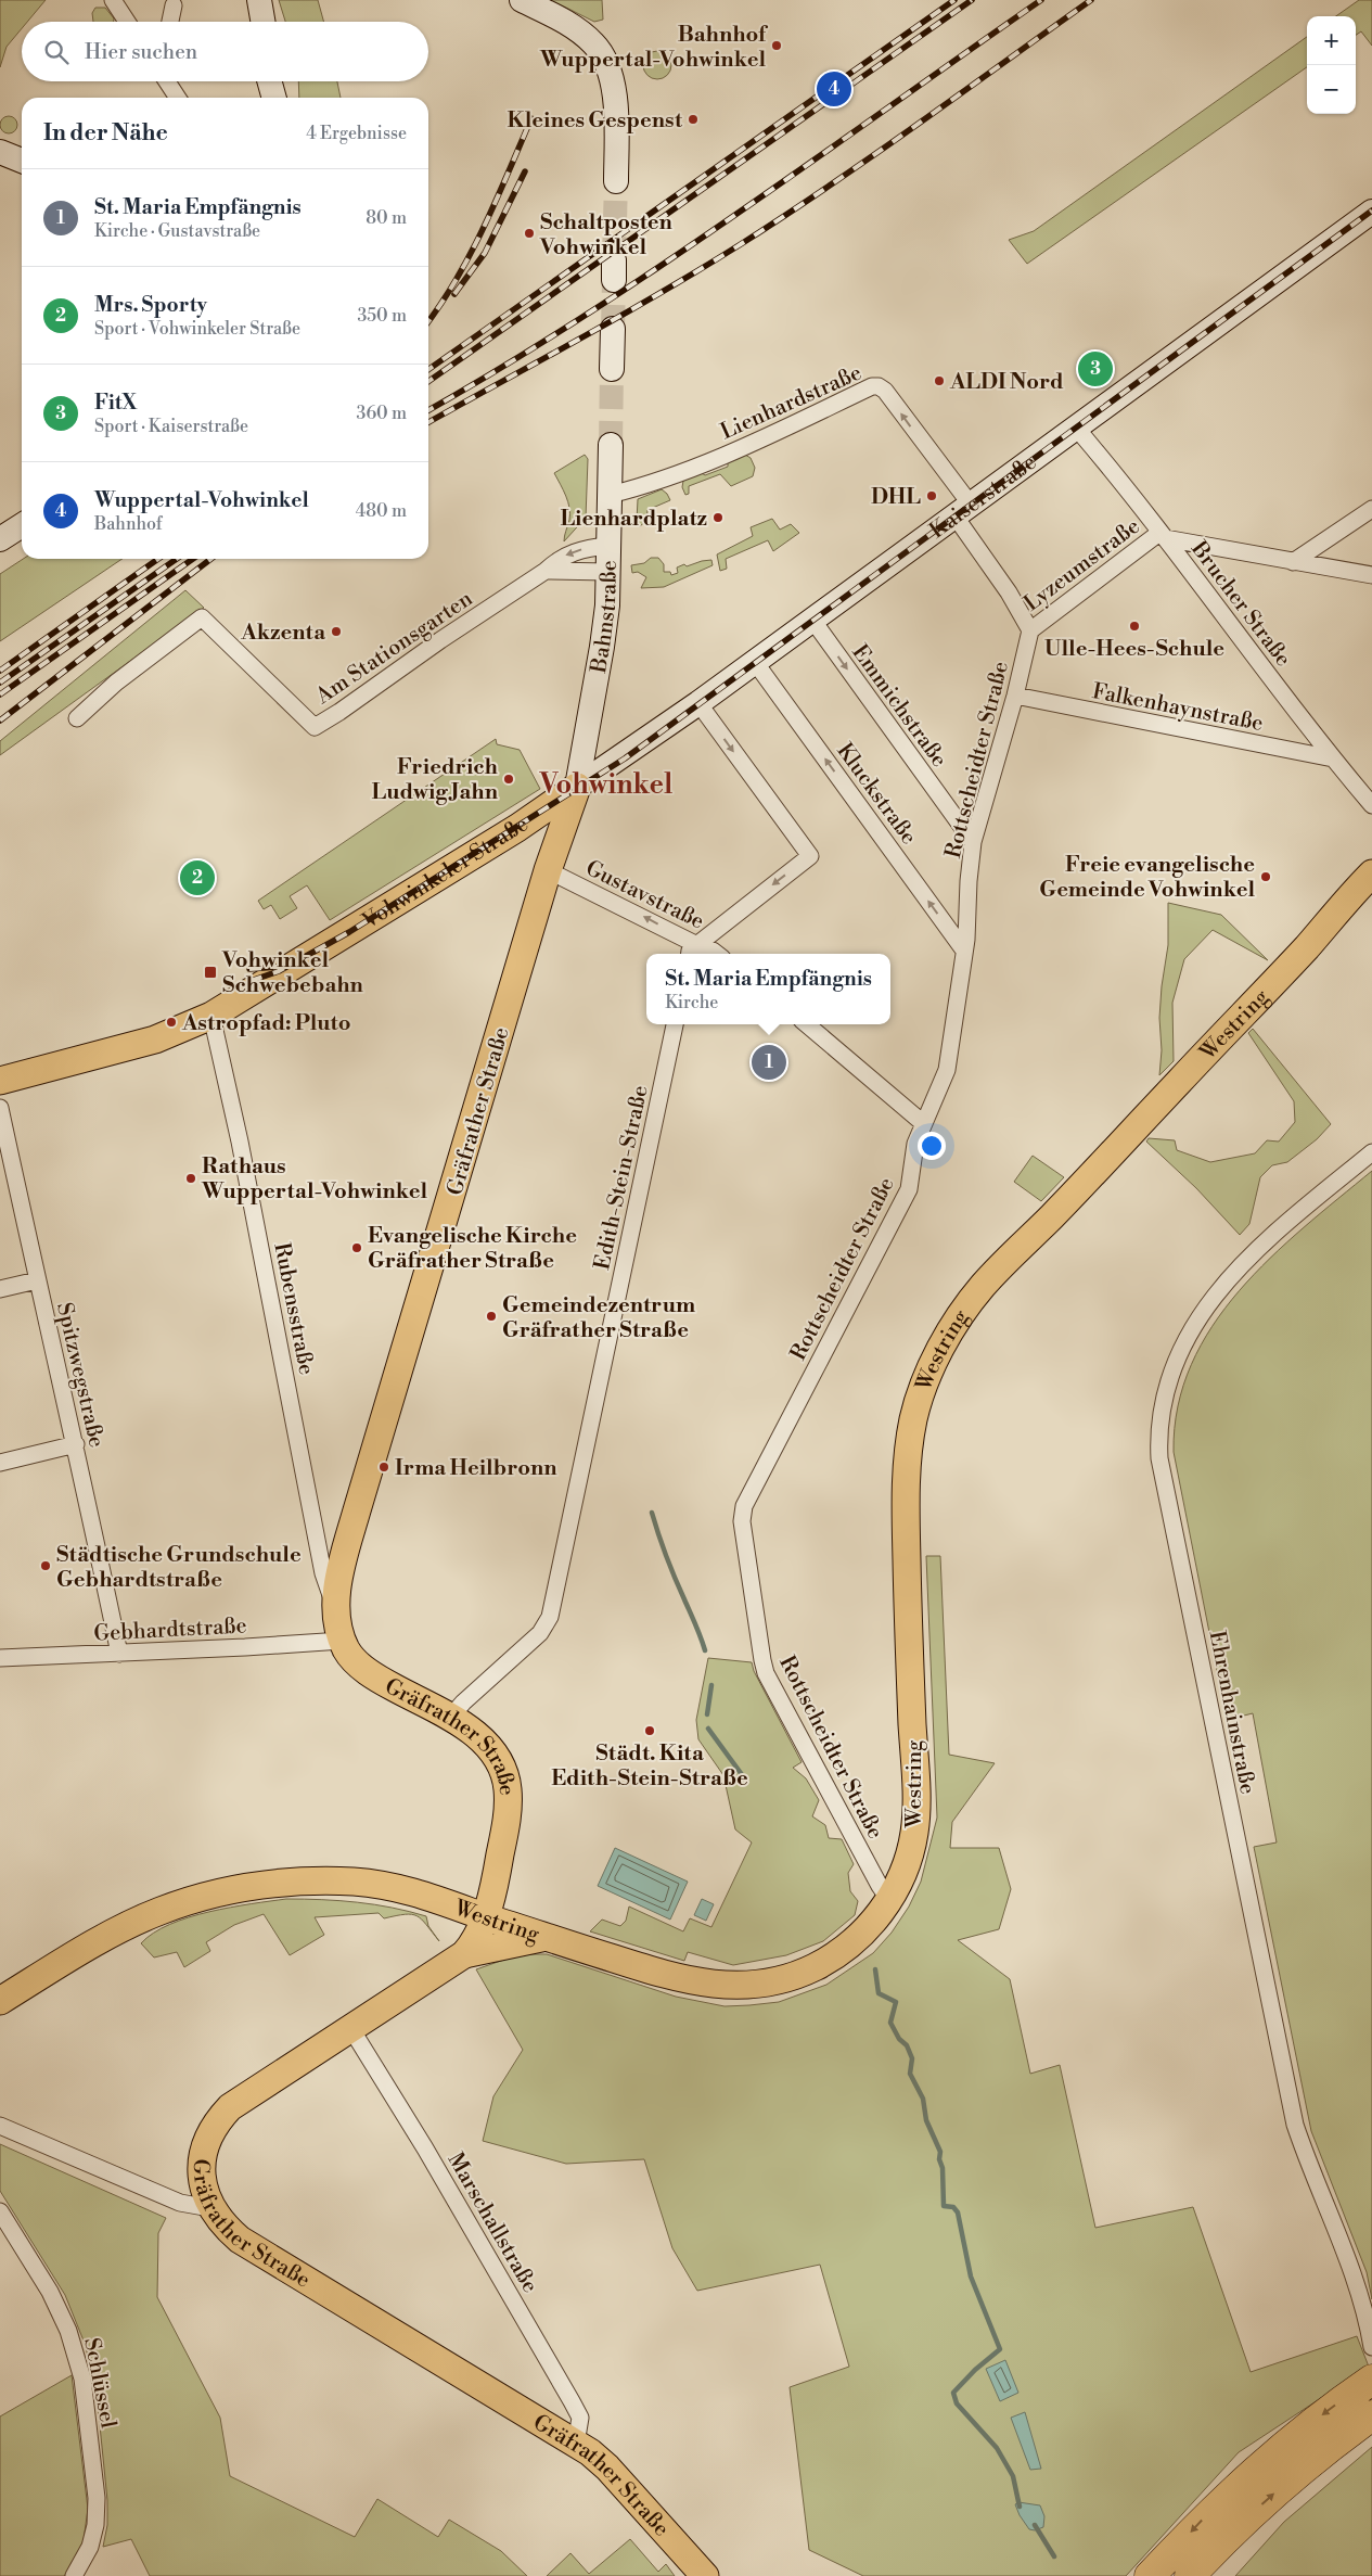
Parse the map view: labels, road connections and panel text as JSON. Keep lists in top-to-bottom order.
{
  "streets": {
    "main road": [
      "Kaiserstraße",
      "Bahnstraße",
      "Vohwinkeler Straße",
      "Westring",
      "Gräfrather Straße"
    ],
    "street": [
      "Lienhardstraße",
      "Lyzeumstraße",
      "Brucher Straße",
      "Am Stationsgarten",
      "Emmichstraße",
      "Falkenhaynstraße",
      "Rottscheidter Straße",
      "Kluckstraße",
      "Gustavstraße",
      "Edith-Stein-Straße",
      "Rubensstraße",
      "Spitzwegstraße",
      "Gebhardtstraße",
      "Ehrenhainstraße",
      "Marschallstraße",
      "Schlüssel"
    ]
  },
  "crossings": [
    ["Lienhardstraße", "Kaiserstraße"],
    ["Lienhardstraße", "Bahnstraße"],
    ["Kaiserstraße", "Brucher Straße"],
    ["Kaiserstraße", "Bahnstraße"],
    ["Kaiserstraße", "Emmichstraße"],
    ["Kaiserstraße", "Kluckstraße"],
    ["Kaiserstraße", "Vohwinkeler Straße"],
    ["Kaiserstraße", "Gräfrather Straße"],
    ["Lyzeumstraße", "Brucher Straße"],
    ["Lyzeumstraße", "Rottscheidter Straße"],
    ["Brucher Straße", "Falkenhaynstraße"],
    ["Bahnstraße", "Am Stationsgarten"],
    ["Bahnstraße", "Vohwinkeler Straße"],
    ["Bahnstraße", "Gräfrather Straße"],
    ["Emmichstraße", "Rottscheidter Straße"],
    ["Falkenhaynstraße", "Rottscheidter Straße"],
    ["Rottscheidter Straße", "Kluckstraße"],
    ["Rottscheidter Straße", "Westring"],
    ["Vohwinkeler Straße", "Gräfrather Straße"],
    ["Vohwinkeler Straße", "Rubensstraße"],
    ["Gustavstraße", "Gräfrather Straße"],
    ["Westring", "Gräfrather Straße"],
    ["Gräfrather Straße", "Edith-Stein-Straße"],
    ["Gräfrather Straße", "Rubensstraße"],
    ["Gräfrather Straße", "Gebhardtstraße"],
    ["Gräfrather Straße", "Marschallstraße"],
    ["Spitzwegstraße", "Gebhardtstraße"]
  ],
  "one_way": [
    "Lienhardstraße",
    "Emmichstraße",
    "Kluckstraße",
    "Gustavstraße"
  ],
  "districts": ["Vohwinkel"],
  "places": {
    "other": [
      "Bahnhof Wuppertal-Vohwinkel",
      "Kleines Gespenst",
      "Schaltposten Vohwinkel",
      "ALDI Nord",
      "DHL",
      "Lienhardplatz",
      "Ulle-Hees-Schule",
      "Akzenta",
      "Friedrich Ludwig Jahn",
      "Freie evangelische Gemeinde Vohwinkel",
      "Astropfad: Pluto",
      "Rathaus Wuppertal-Vohwinkel",
      "Evangelische Kirche Gräfrather Straße",
      "Gemeindezentrum Gräfrather Straße",
      "Irma Heilbronn",
      "Städtische Grundschule Gebhardtstraße",
      "Städt. Kita Edith-Stein-Straße"
    ],
    "transit": ["Vohwinkel Schwebebahn"]
  },
  "page": {
    "map_buttons": ["+", "−"],
    "search": "Hier suchen",
    "pins": [
      "4",
      "3",
      "2",
      "1"
    ],
    "heading": ["In der Nähe", "4 Ergebnisse"],
    "list": [
      {
        "mark": "1",
        "name": "St. Maria Empfängnis",
        "note": "Kirche · Gustavstraße",
        "value": "80 m"
      },
      {
        "mark": "2",
        "name": "Mrs. Sporty",
        "note": "Sport · Vohwinkeler Straße",
        "value": "350 m"
      },
      {
        "mark": "3",
        "name": "FitX",
        "note": "Sport · Kaiserstraße",
        "value": "360 m"
      },
      {
        "mark": "4",
        "name": "Wuppertal-Vohwinkel",
        "note": "Bahnhof",
        "value": "480 m"
      }
    ],
    "popup": ["St. Maria Empfängnis", "Kirche"]
  }
}
